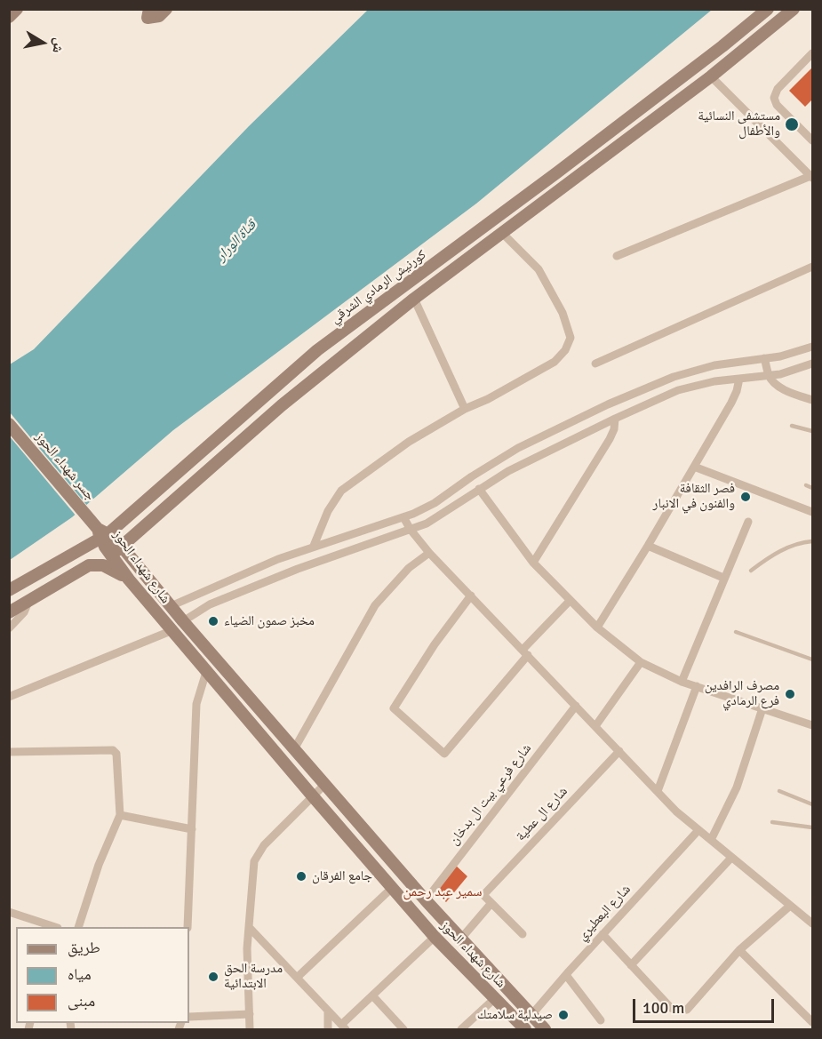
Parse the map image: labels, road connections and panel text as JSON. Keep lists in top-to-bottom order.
{
  "streets": {
    "main road": ["كورنيش الرمادي الشرقي", "جسر شهداء الحوز", "شارع شهداء الحوز"],
    "street": ["شارع فرعي بيت ال بدخان", "شارع ال عطية", "شارع البعطيري"]
  },
  "crossings": [
    ["كورنيش الرمادي الشرقي", "جسر شهداء الحوز"],
    ["كورنيش الرمادي الشرقي", "شارع شهداء الحوز"],
    ["جسر شهداء الحوز", "شارع شهداء الحوز"],
    ["شارع شهداء الحوز", "شارع فرعي بيت ال بدخان"],
    ["شارع شهداء الحوز", "شارع البعطيري"]
  ],
  "districts": ["سمير عبد رحمن"],
  "water": ["قناة الورار"],
  "places": [
    "مستشفى النسائية والأطفال",
    "فصر الثقافة والفنون في الانبار",
    "مخبز صمون الضياء",
    "مصرف الرافدين فرع الرمادي",
    "جامع الفرقان",
    "مدرسة الحق الابتدائية",
    "صيدلية سلامتك"
  ],
  "legend": ["طريق", "مياه", "مبنى"],
  "scale_bar": "100 m",
  "north": "right"
}
